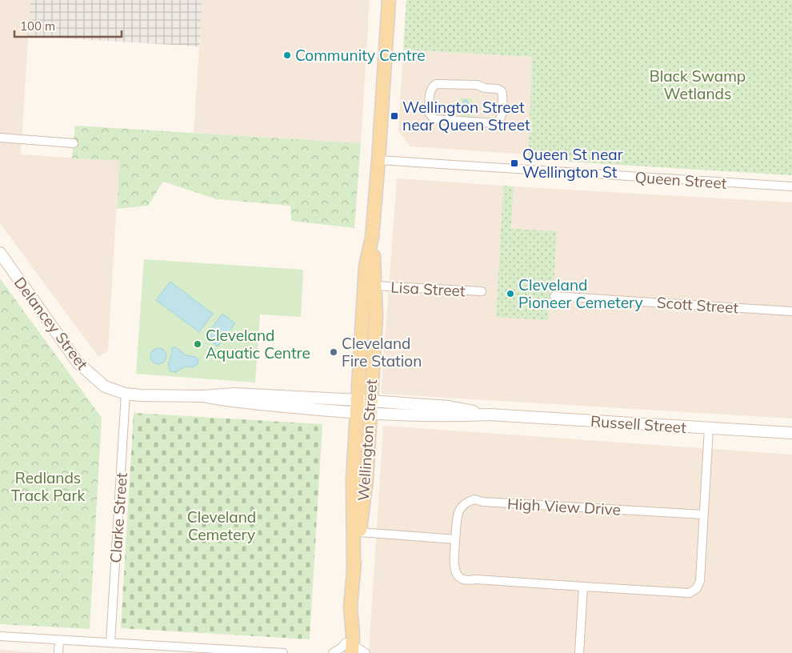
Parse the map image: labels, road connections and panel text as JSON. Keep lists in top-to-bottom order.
{
  "streets": {
    "main road": ["Delancey Street", "Russell Street", "Wellington Street"],
    "street": [
      "Queen Street",
      "Lisa Street",
      "Scott Street",
      "High View Drive",
      "Clarke Street"
    ]
  },
  "crossings": [
    ["Queen Street", "Wellington Street"],
    ["Lisa Street", "Wellington Street"],
    ["Delancey Street", "Russell Street"],
    ["Delancey Street", "Wellington Street"],
    ["Delancey Street", "Clarke Street"],
    ["Russell Street", "Wellington Street"],
    ["Russell Street", "High View Drive"]
  ],
  "parks": ["Black Swamp Wetlands", "Redlands Track Park", "Cleveland Cemetery"],
  "places": {
    "other": [
      "Community Centre",
      "Cleveland Pioneer Cemetery",
      "Cleveland Aquatic Centre",
      "Cleveland Fire Station"
    ],
    "transit": ["Wellington Street near Queen Street", "Queen St near Wellington St"]
  },
  "scale_bar": "100 m"
}
